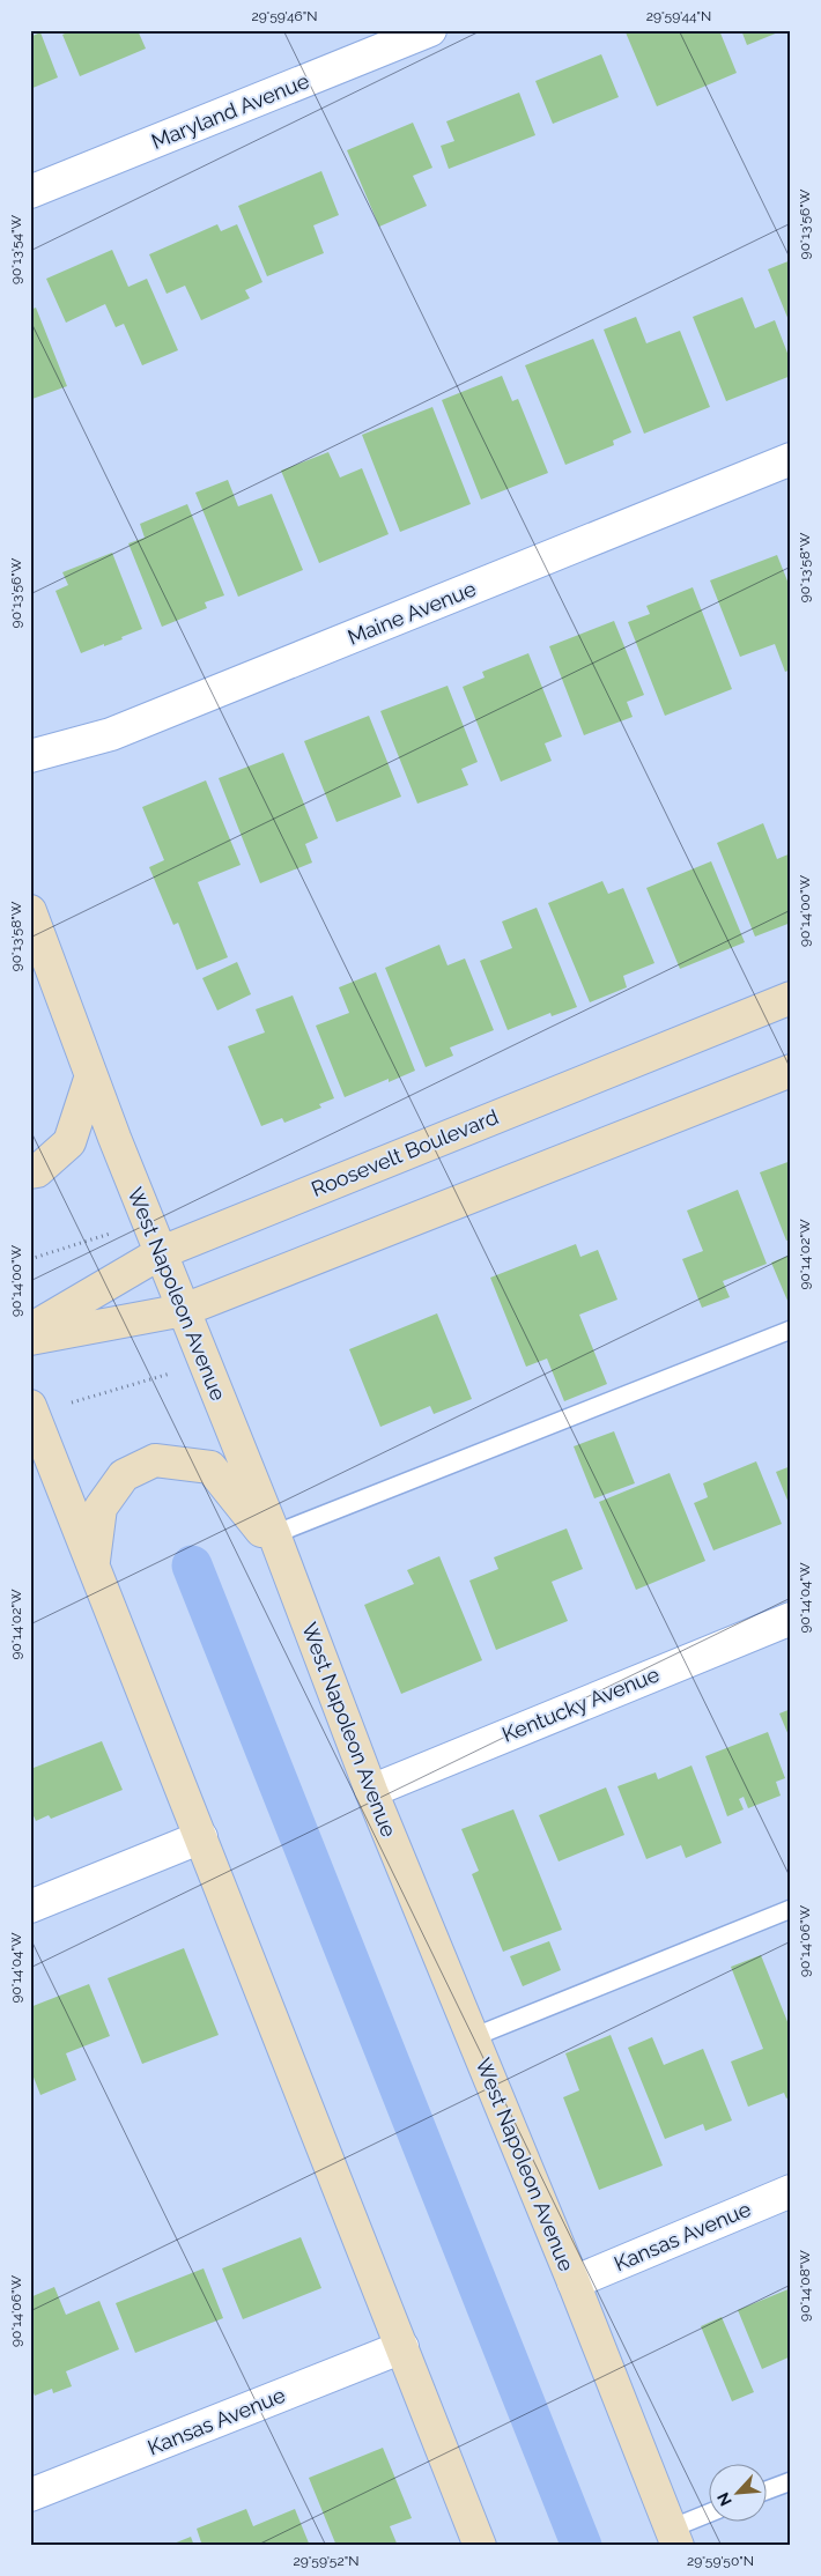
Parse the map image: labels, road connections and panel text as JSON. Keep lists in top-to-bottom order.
{
  "streets": {
    "main road": ["Roosevelt Boulevard", "West Napoleon Avenue"],
    "street": [
      "Maryland Avenue",
      "Maine Avenue",
      "Kentucky Avenue",
      "Kansas Avenue"
    ]
  },
  "crossings": [
    ["Roosevelt Boulevard", "West Napoleon Avenue"],
    ["West Napoleon Avenue", "Kentucky Avenue"],
    ["West Napoleon Avenue", "Kansas Avenue"]
  ],
  "north": "bottom left",
  "coordinates": [
    "29°59'46\"N",
    "29°59'44\"N",
    "90°13'56\"W",
    "90°13'54\"W",
    "90°13'58\"W",
    "90°14'00\"W",
    "90°14'02\"W",
    "90°14'04\"W",
    "90°14'06\"W",
    "90°14'08\"W",
    "29°59'52\"N",
    "29°59'50\"N"
  ]
}
